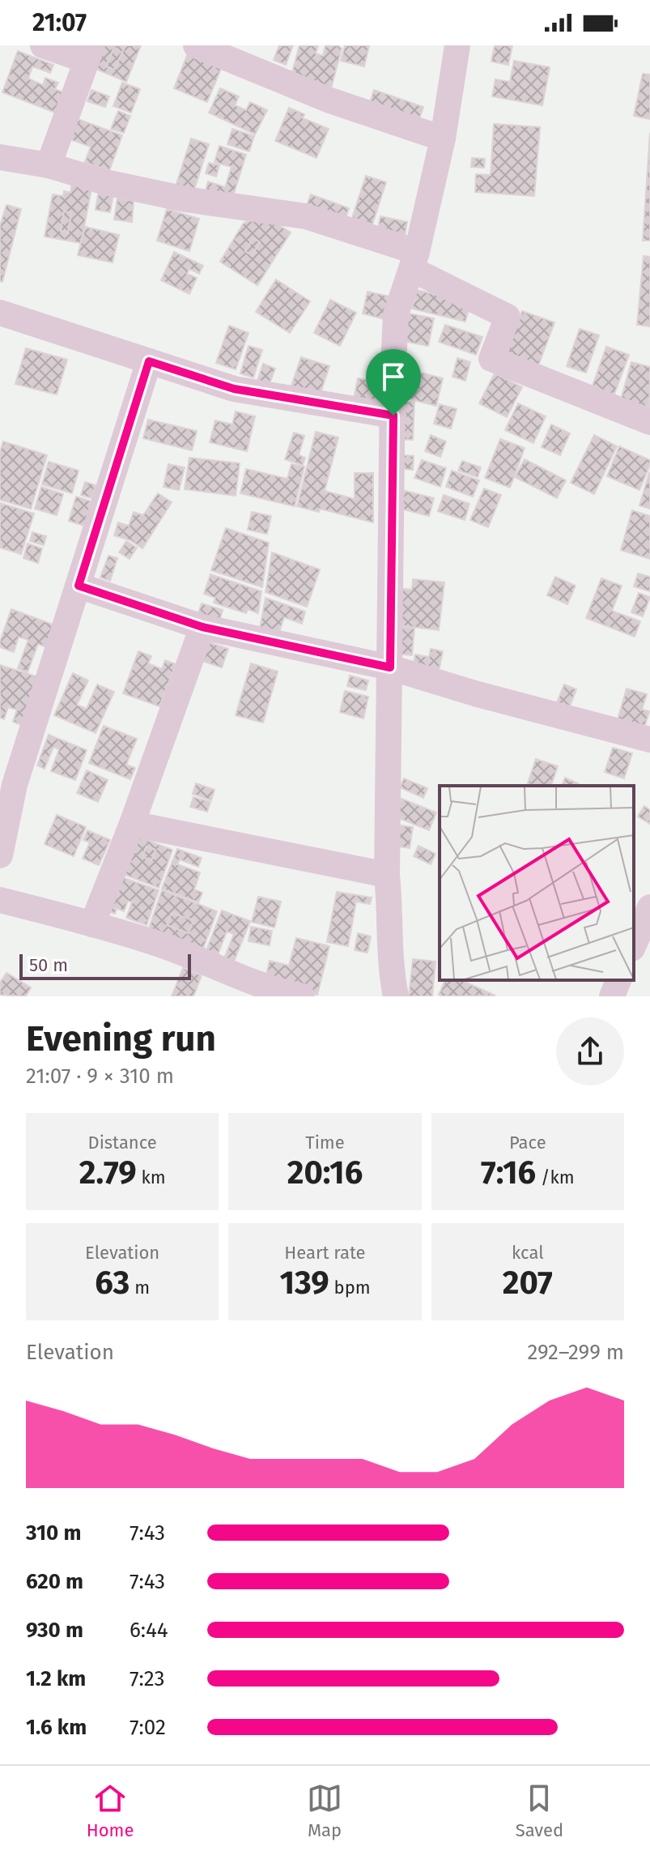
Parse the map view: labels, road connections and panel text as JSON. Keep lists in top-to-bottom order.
{
  "scale_bar": "50 m",
  "page": {
    "status": "21:07",
    "scale": "50 m",
    "heading": ["Evening run", "21:07 · 9 × 310 m"],
    "stats": [
      ["Distance", "2.79 km"],
      ["Time", "20:16"],
      ["Pace", "7:16 /km"],
      ["Elevation", "63 m"],
      ["Heart rate", "139 bpm"],
      ["kcal", "207"]
    ],
    "chart": ["Elevation", "292–299 m"],
    "list": [
      {
        "name": "310 m",
        "note": "7:43"
      },
      {
        "name": "620 m",
        "note": "7:43"
      },
      {
        "name": "930 m",
        "note": "6:44"
      },
      {
        "name": "1.2 km",
        "note": "7:23"
      },
      {
        "name": "1.6 km",
        "note": "7:02"
      }
    ],
    "tabs": ["Home", "Map", "Saved"]
  }
}
